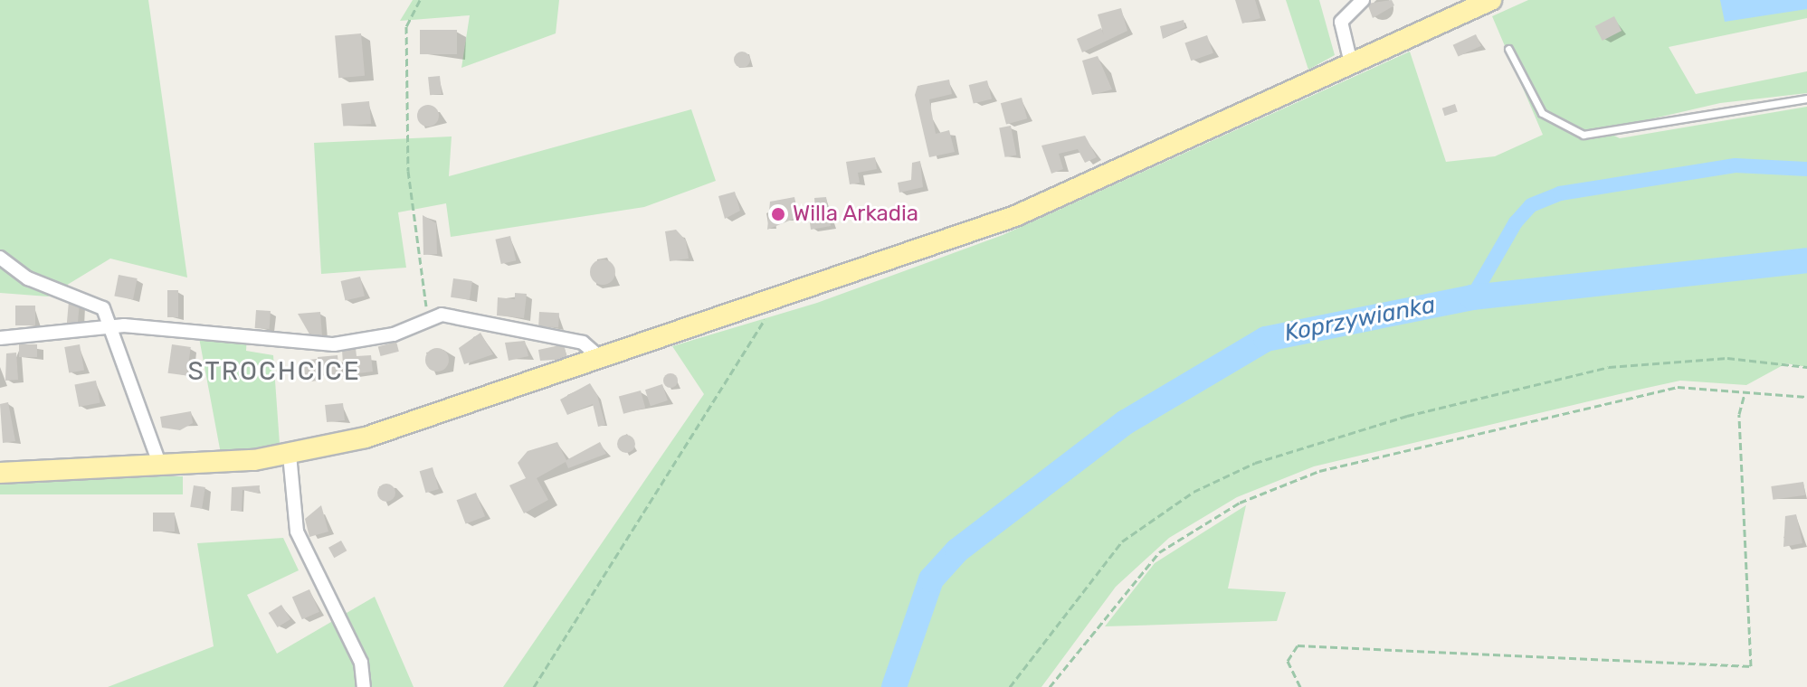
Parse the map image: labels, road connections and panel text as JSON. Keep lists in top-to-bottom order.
{
  "districts": ["STROCHCICE"],
  "water": ["Koprzywianka"],
  "places": ["Willa Arkadia"]
}
